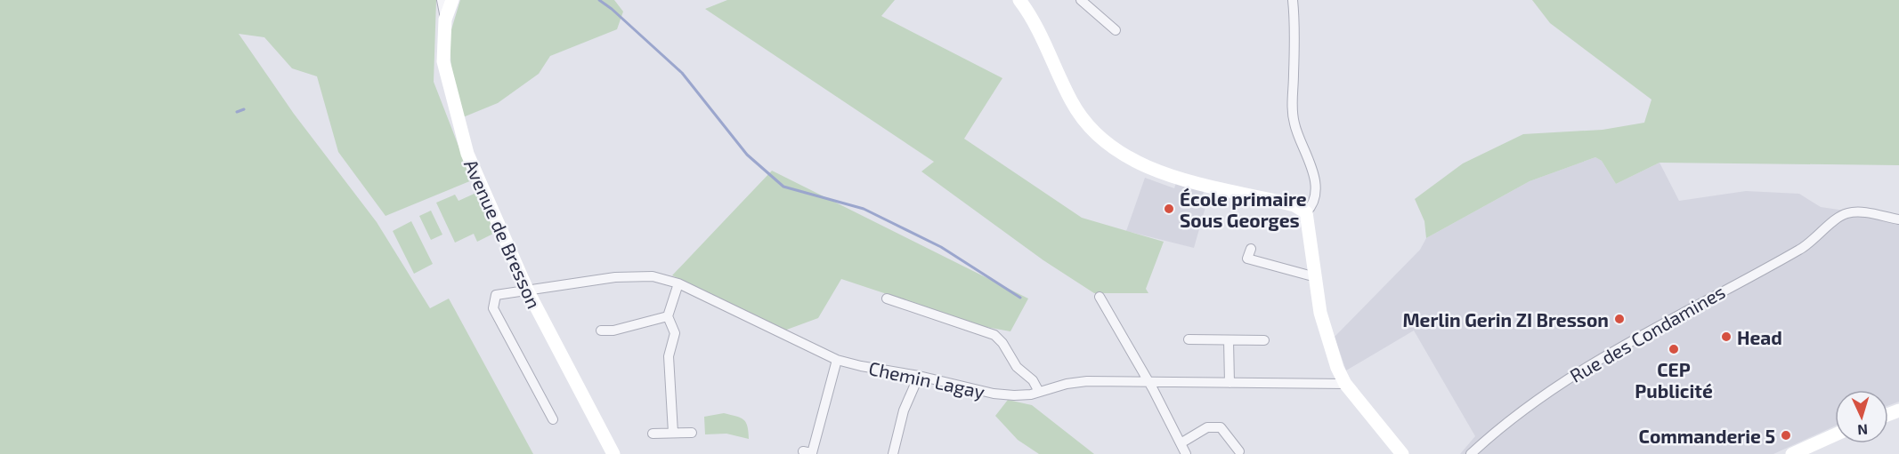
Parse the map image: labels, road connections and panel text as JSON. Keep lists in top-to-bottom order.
{
  "streets": {
    "street": ["Avenue de Bresson", "Rue des Condamines", "Chemin Lagay"]
  },
  "crossings": [
    ["Avenue de Bresson", "Chemin Lagay"]
  ],
  "places": [
    "École primaire Sous Georges",
    "Merlin Gerin ZI Bresson",
    "Head",
    "CEP Publicité",
    "Commanderie 5"
  ],
  "north": "bottom"
}
